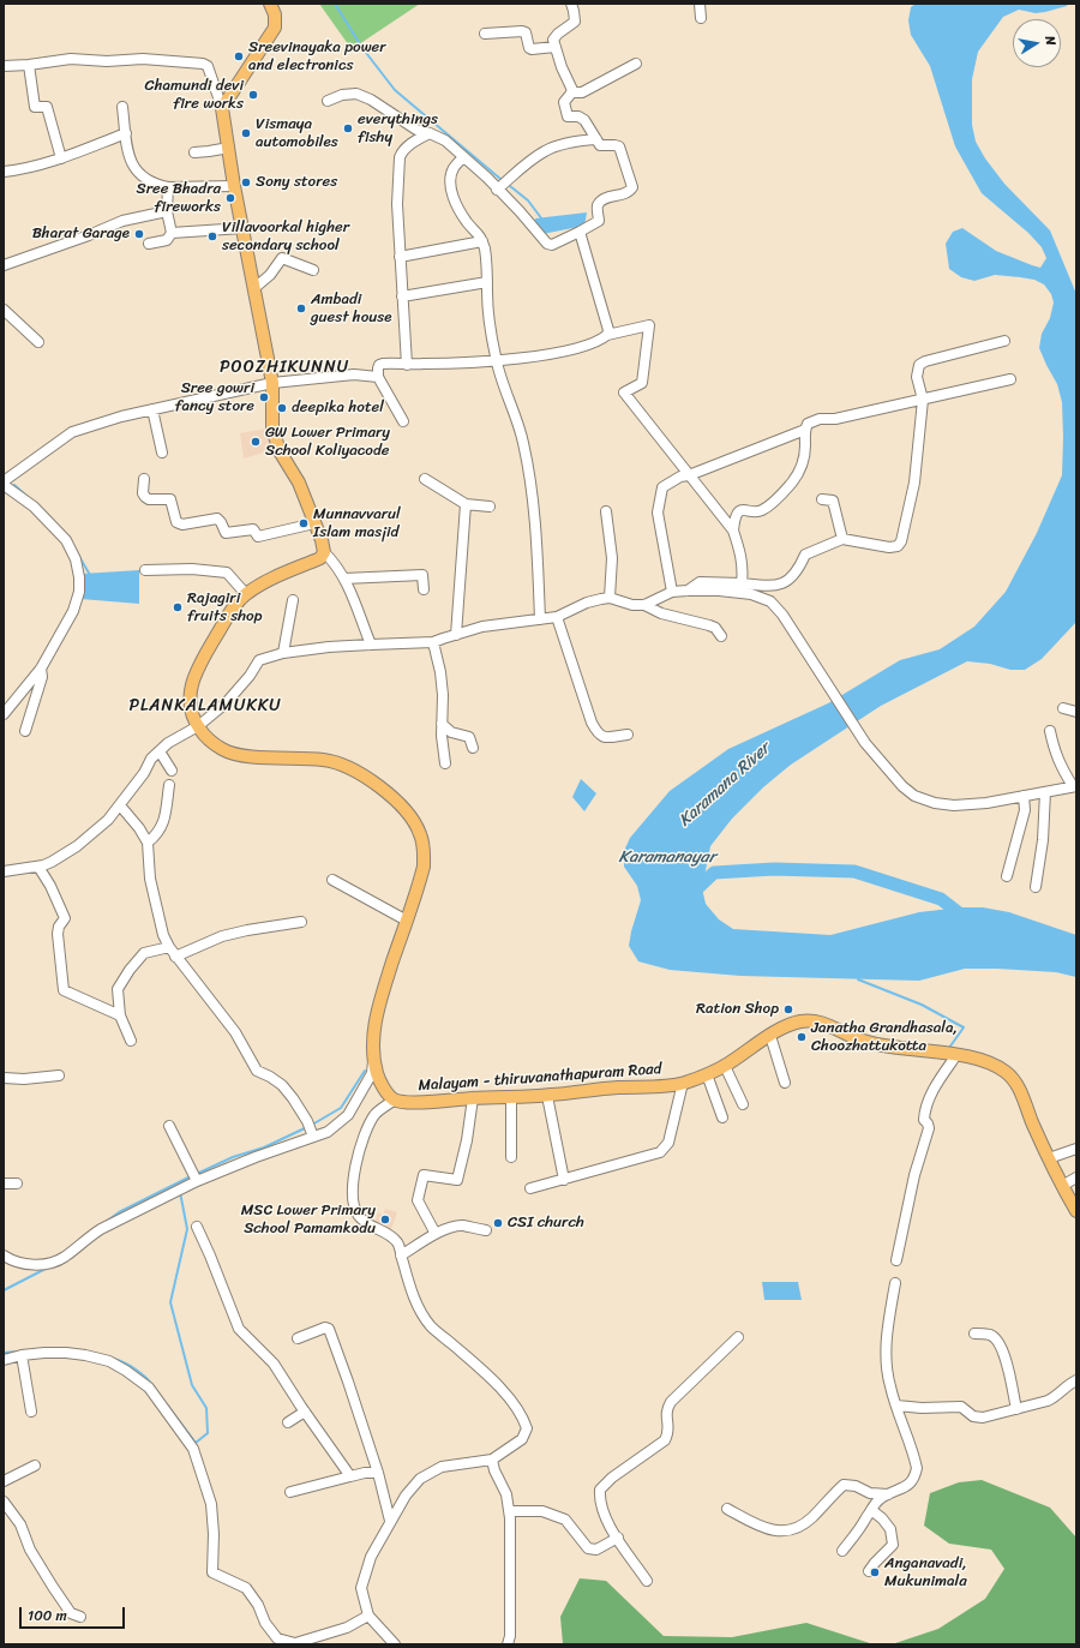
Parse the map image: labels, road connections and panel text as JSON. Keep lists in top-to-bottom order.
{
  "streets": {
    "main road": ["Malayam - thiruvanathapuram Road"]
  },
  "districts": ["POOZHIKUNNU", "PLANKALAMUKKU"],
  "water": ["Karamana River", "Karamanayar"],
  "places": [
    "Sreevinayaka power and electronics",
    "Chamundi devi fire works",
    "everythings fishy",
    "Vismaya automobiles",
    "Sony stores",
    "Sree Bhadra fireworks",
    "Bharat Garage",
    "Villavoorkal higher secondary school",
    "Ambadi guest house",
    "Sree gowri fancy store",
    "deepika hotel",
    "GW Lower Primary School Koliyacode",
    "Munnavvarul Islam masjid",
    "Rajagiri fruits shop",
    "Ration Shop",
    "Janatha Grandhasala, Choozhattukotta",
    "MSC Lower Primary School Pamamkodu",
    "CSI church",
    "Anganavadi, Mukunimala"
  ],
  "scale_bar": "100 m",
  "north": "right"
}
